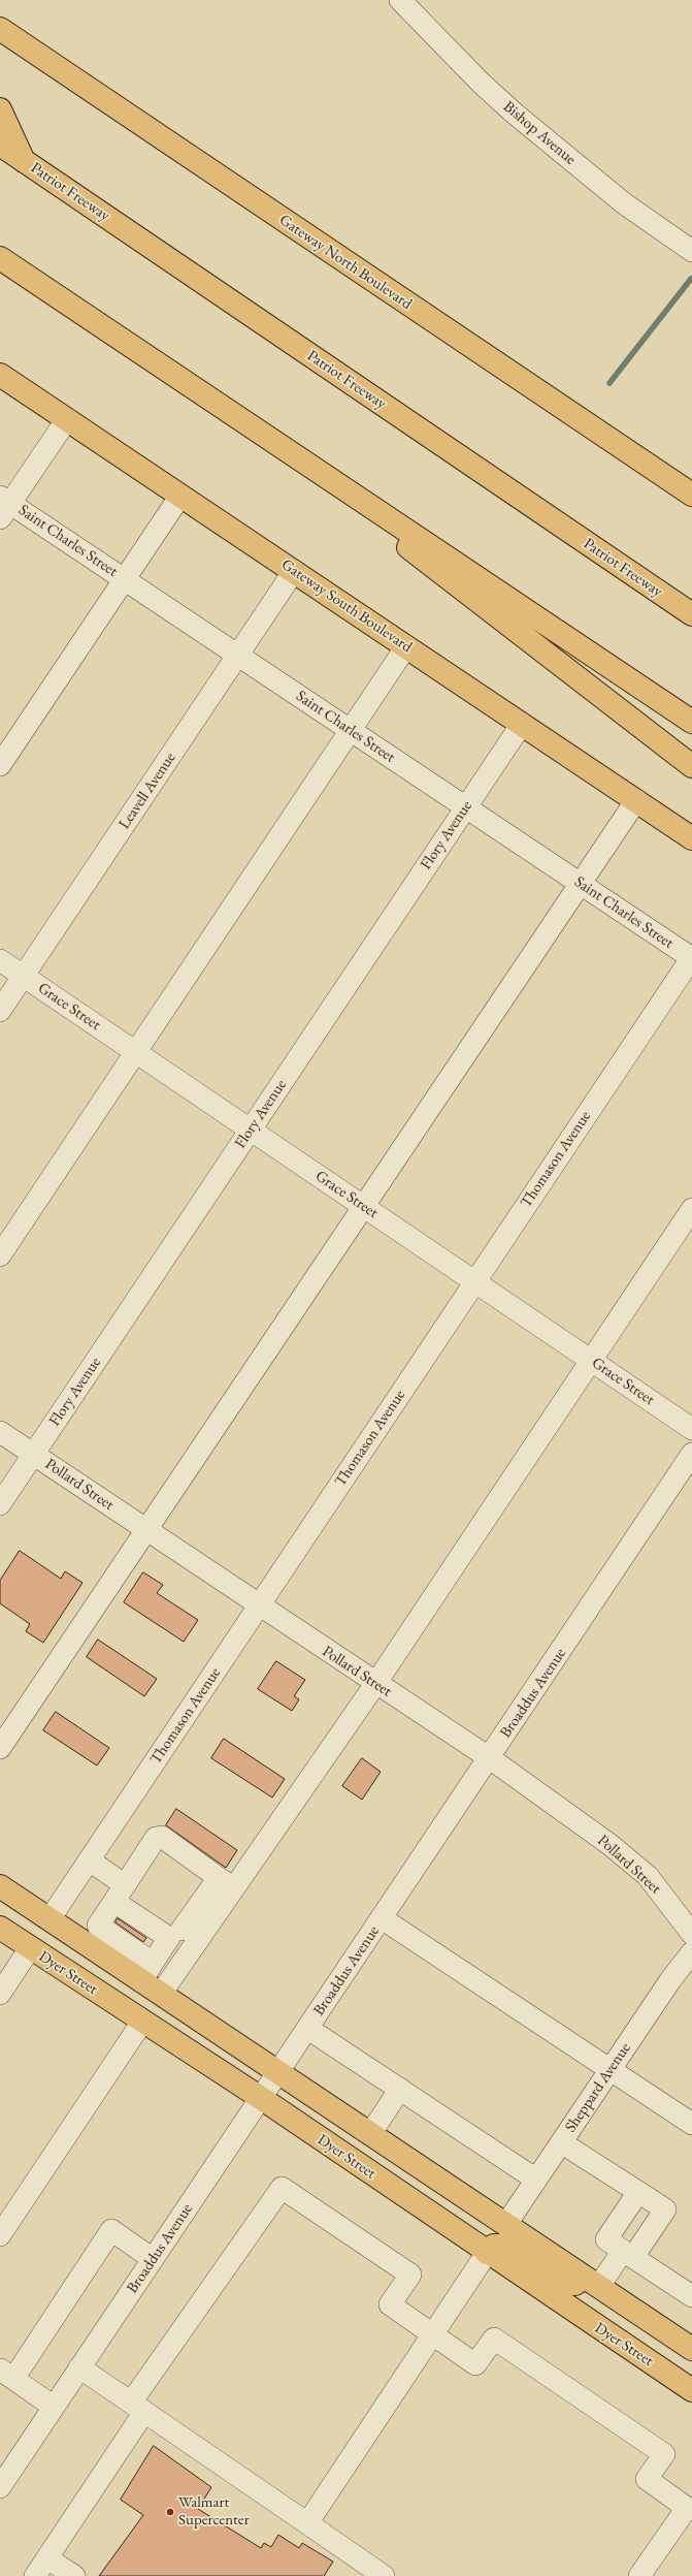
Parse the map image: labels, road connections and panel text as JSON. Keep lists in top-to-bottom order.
{
  "streets": {
    "main road": [
      "Patriot Freeway",
      "Gateway North Boulevard",
      "Gateway South Boulevard",
      "Dyer Street"
    ],
    "street": [
      "Bishop Avenue",
      "Saint Charles Street",
      "Leavell Avenue",
      "Flory Avenue",
      "Grace Street",
      "Thomason Avenue",
      "Pollard Street",
      "Broaddus Avenue",
      "Sheppard Avenue"
    ]
  },
  "crossings": [
    ["Saint Charles Street", "Leavell Avenue"],
    ["Saint Charles Street", "Flory Avenue"],
    ["Saint Charles Street", "Thomason Avenue"],
    ["Gateway South Boulevard", "Leavell Avenue"],
    ["Gateway South Boulevard", "Flory Avenue"],
    ["Leavell Avenue", "Grace Street"],
    ["Flory Avenue", "Grace Street"],
    ["Flory Avenue", "Pollard Street"],
    ["Grace Street", "Thomason Avenue"],
    ["Thomason Avenue", "Pollard Street"],
    ["Thomason Avenue", "Dyer Street"],
    ["Pollard Street", "Broaddus Avenue"],
    ["Broaddus Avenue", "Dyer Street"],
    ["Dyer Street", "Sheppard Avenue"]
  ],
  "places": ["Walmart Supercenter"]
}
